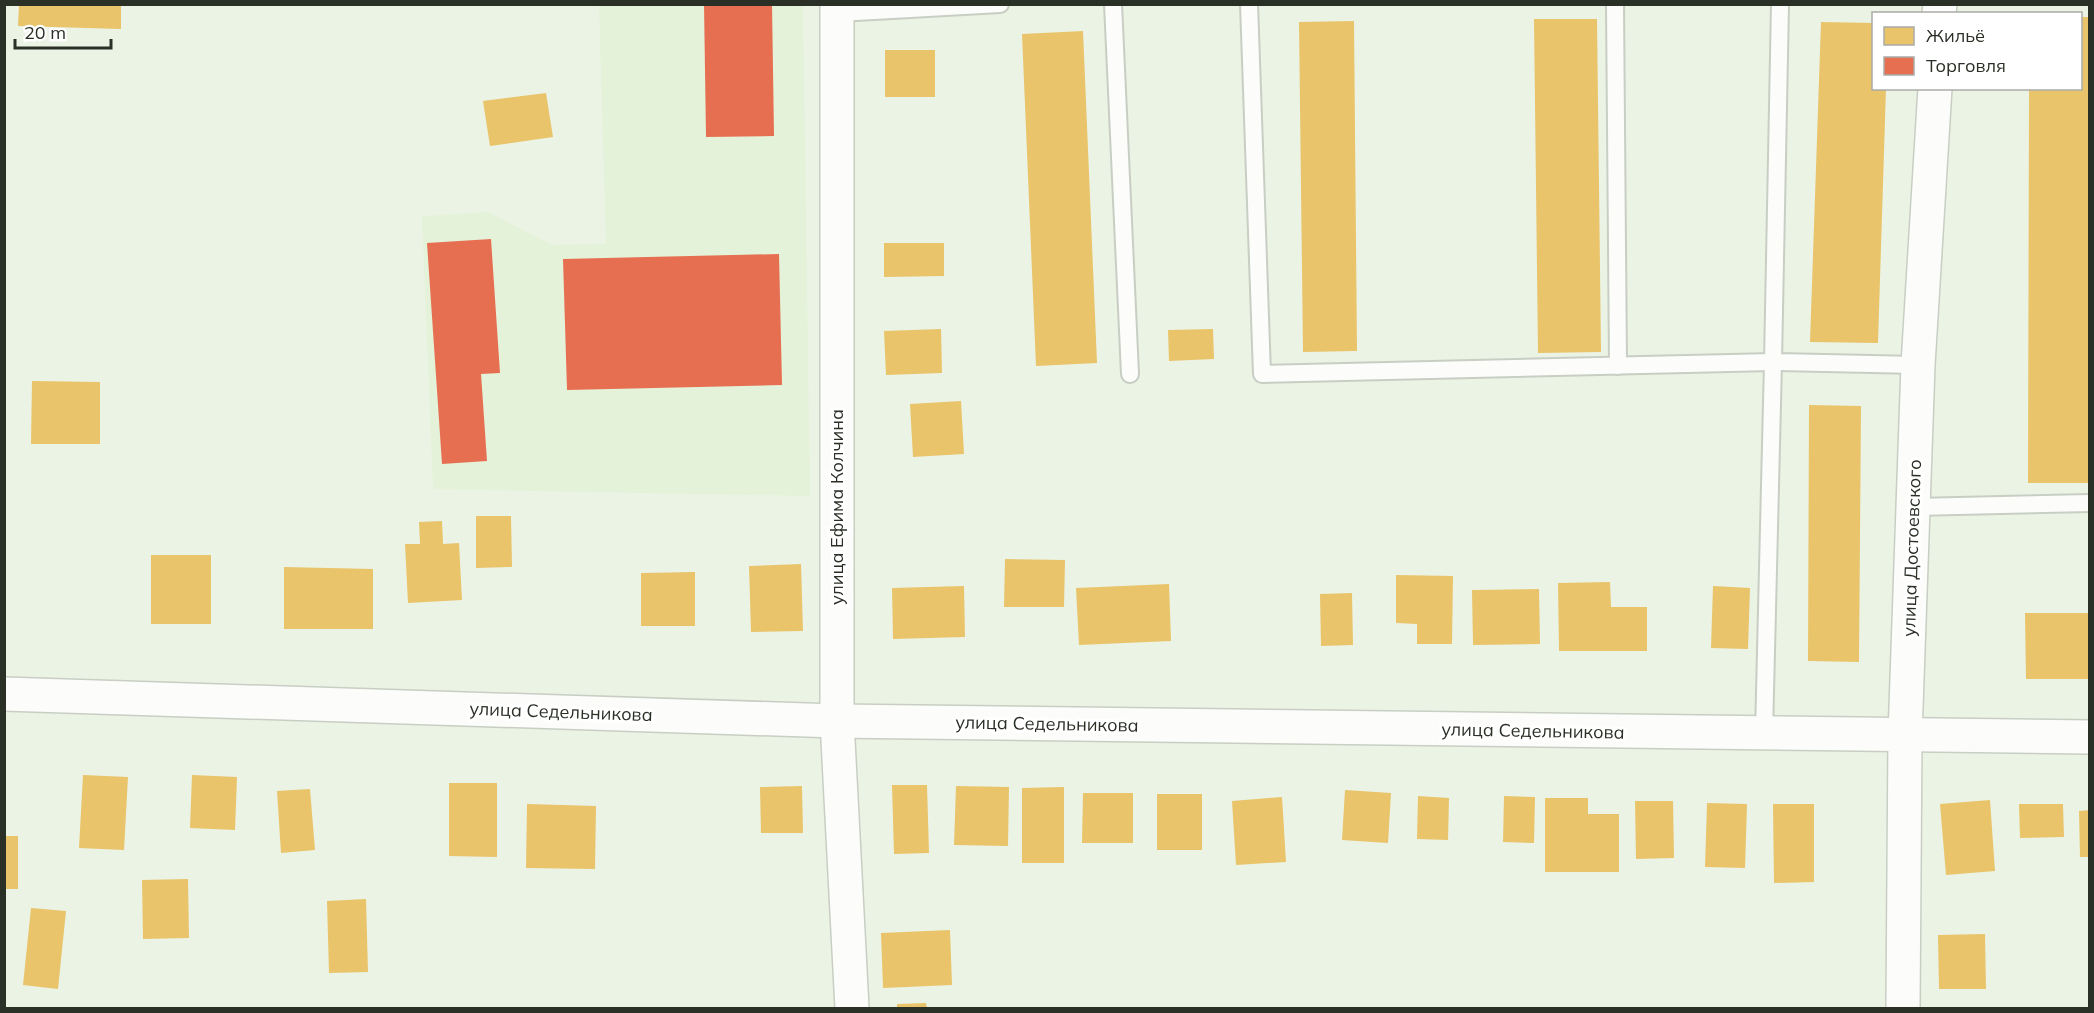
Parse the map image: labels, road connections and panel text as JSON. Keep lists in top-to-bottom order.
{
  "streets": {
    "street": ["улица Ефима Колчина", "улица Достоевского", "улица Седельникова"]
  },
  "crossings": [
    ["улица Ефима Колчина", "улица Седельникова"],
    ["улица Достоевского", "улица Седельникова"]
  ],
  "legend": ["Жильё", "Торговля"],
  "scale_bar": "20 m"
}
